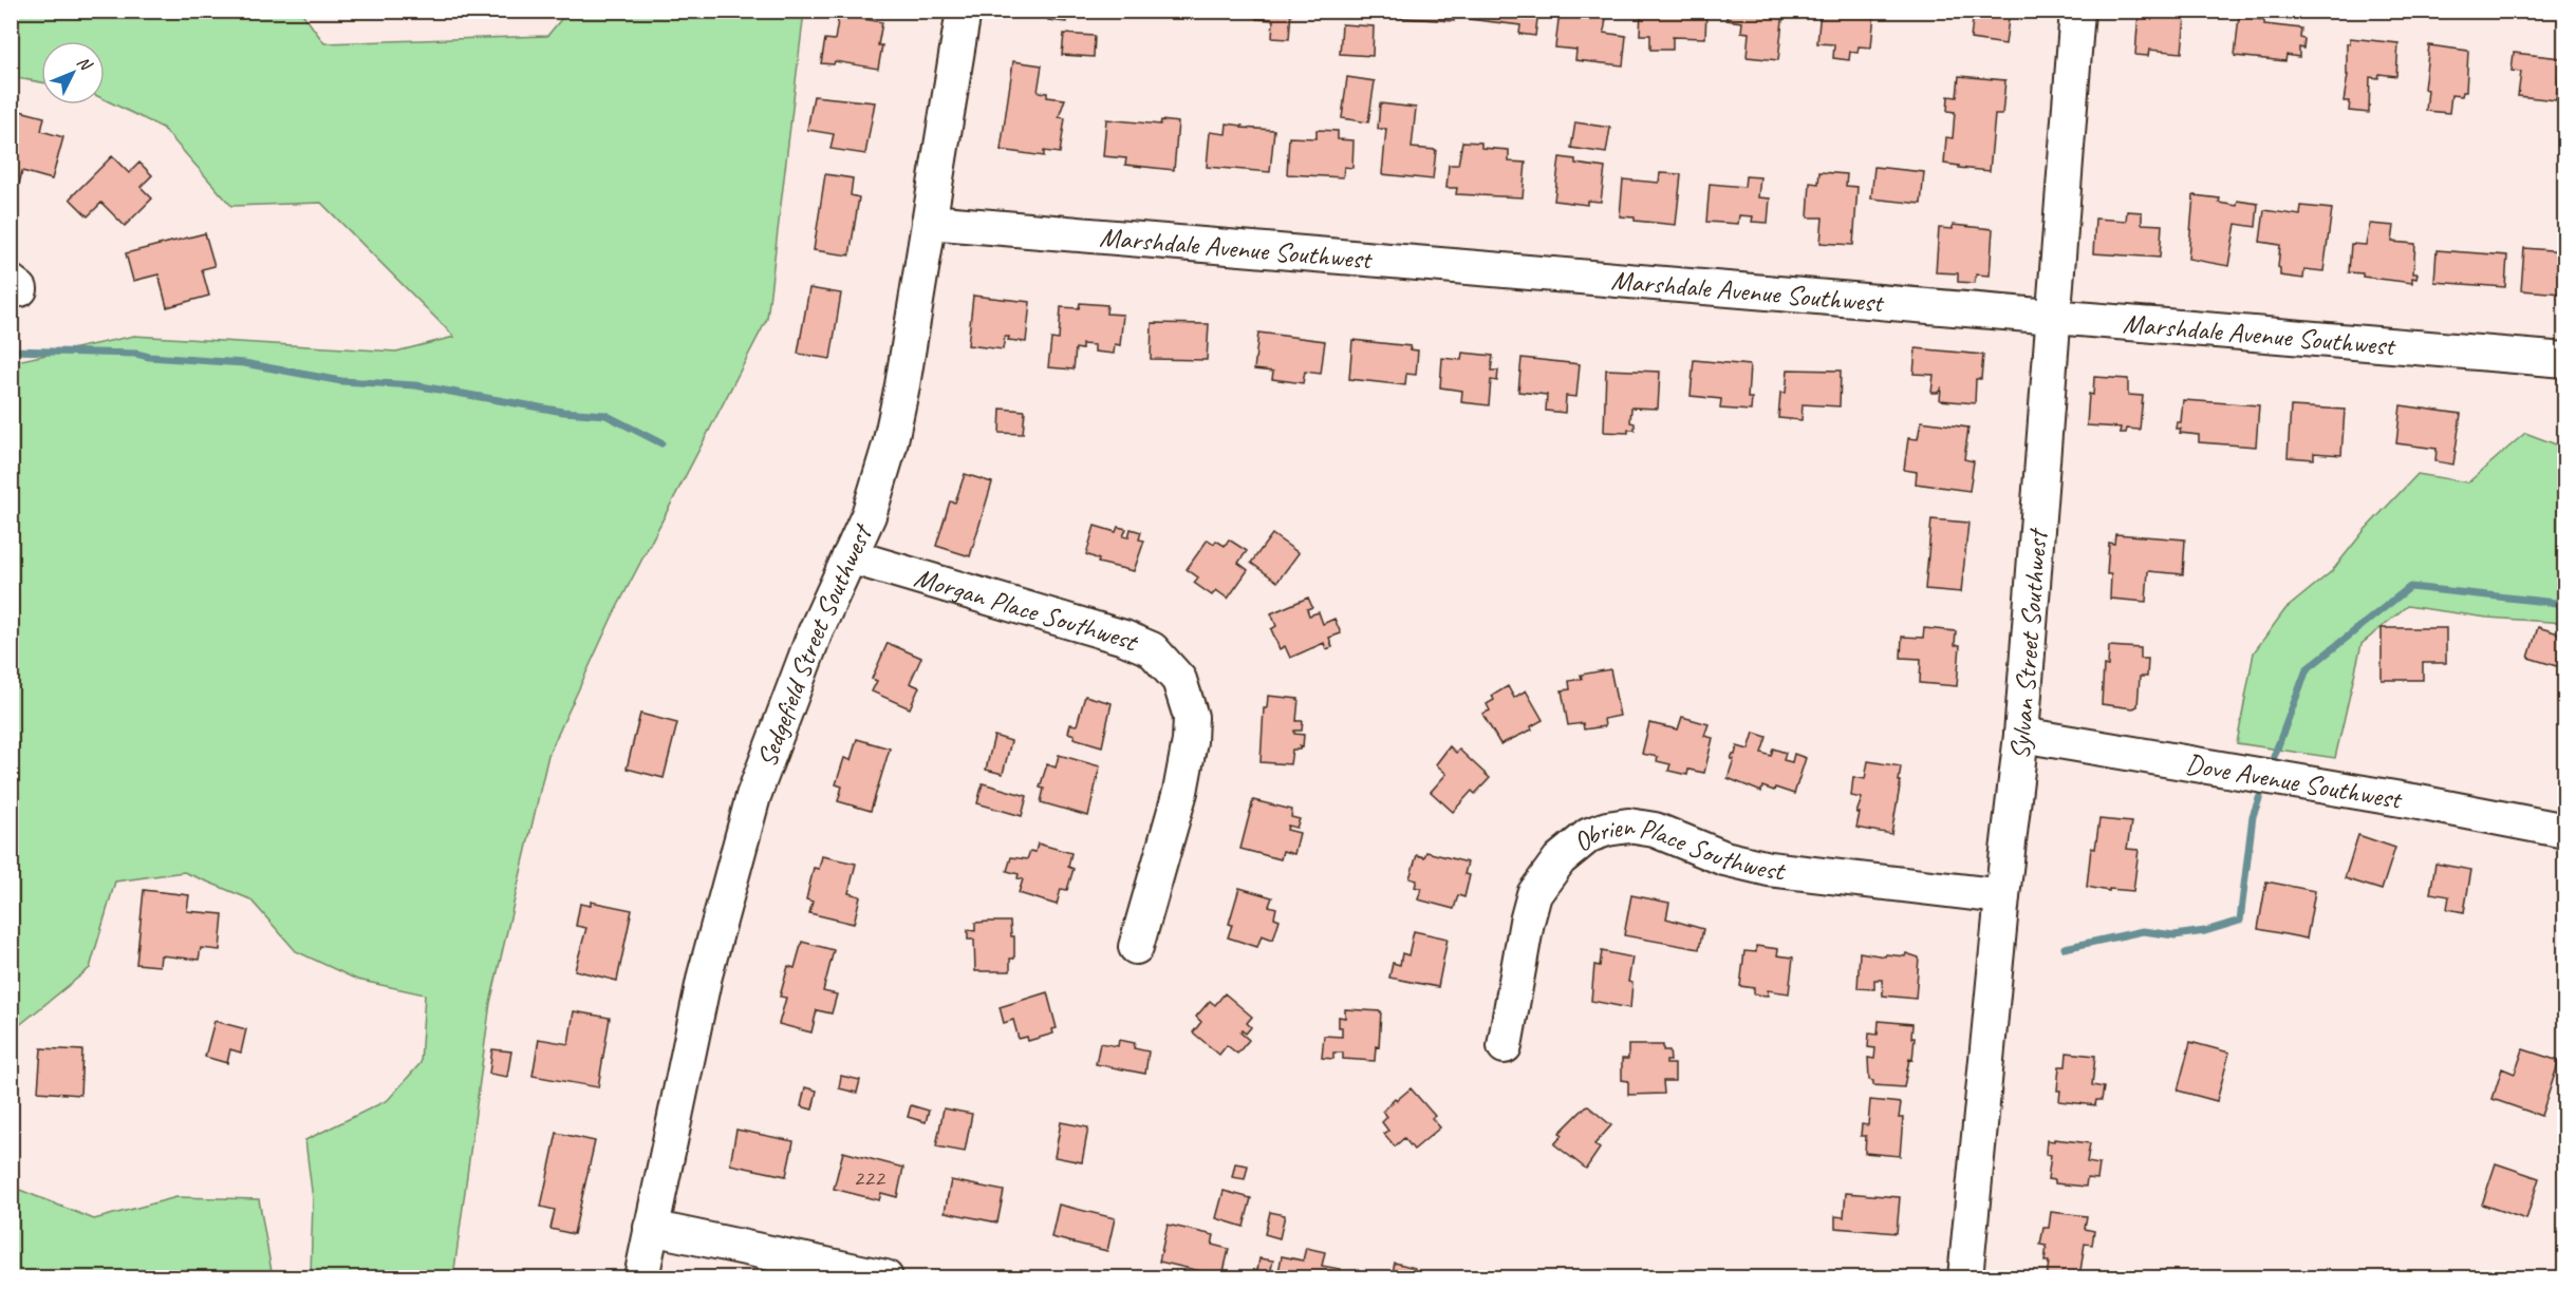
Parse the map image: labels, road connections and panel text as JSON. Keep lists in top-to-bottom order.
{
  "streets": {
    "street": [
      "Marshdale Avenue Southwest",
      "Morgan Place Southwest",
      "Sylvan Street Southwest",
      "Sedgefield Street Southwest",
      "Dove Avenue Southwest",
      "Obrien Place Southwest"
    ]
  },
  "crossings": [
    ["Marshdale Avenue Southwest", "Sylvan Street Southwest"],
    ["Marshdale Avenue Southwest", "Sedgefield Street Southwest"],
    ["Morgan Place Southwest", "Sedgefield Street Southwest"],
    ["Sylvan Street Southwest", "Dove Avenue Southwest"],
    ["Sylvan Street Southwest", "Obrien Place Southwest"]
  ],
  "house_numbers": ["222"],
  "north": "top right"
}
